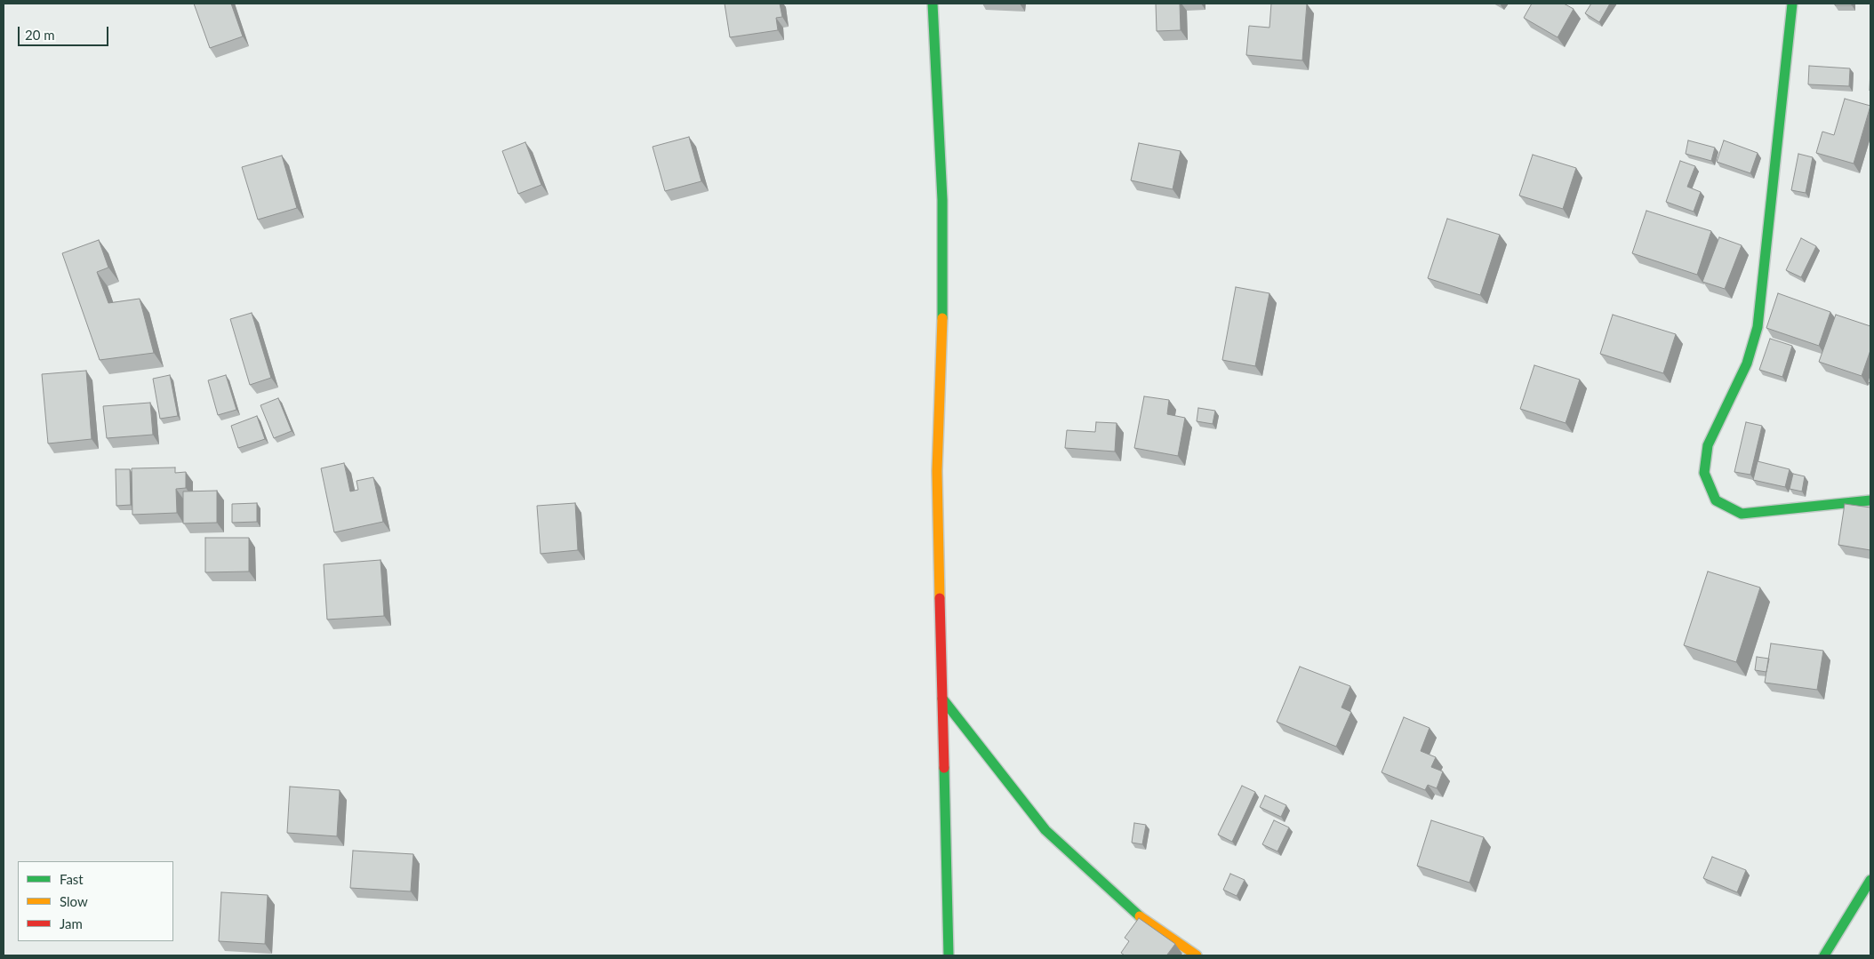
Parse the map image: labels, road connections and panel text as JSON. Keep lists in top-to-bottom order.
{
  "legend": ["Fast", "Slow", "Jam"],
  "scale_bar": "20 m"
}
